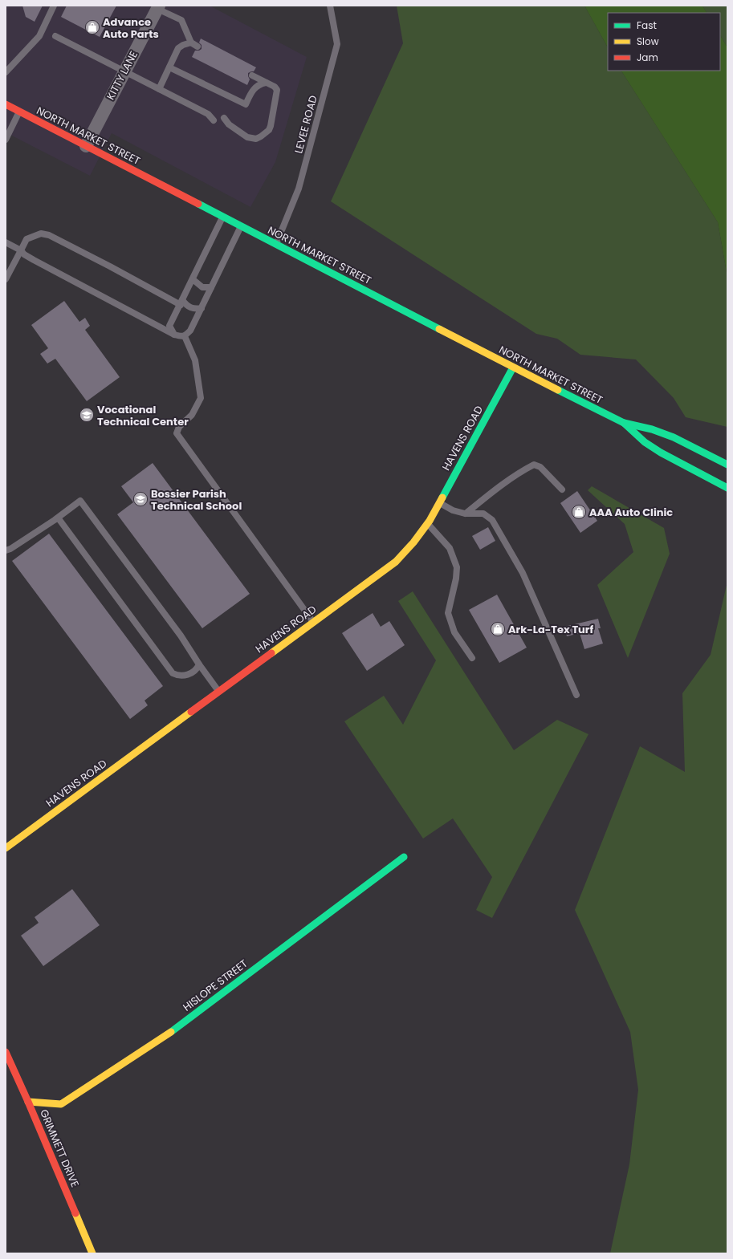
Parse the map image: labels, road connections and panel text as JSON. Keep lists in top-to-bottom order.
{
  "streets": {
    "street": [
      "KITTY LANE",
      "NORTH MARKET STREET",
      "HAVENS ROAD",
      "HISLOPE STREET",
      "GRIMMETT DRIVE"
    ],
    "lane": ["LEVEE ROAD"]
  },
  "crossings": [
    ["KITTY LANE", "NORTH MARKET STREET"],
    ["LEVEE ROAD", "NORTH MARKET STREET"],
    ["NORTH MARKET STREET", "HAVENS ROAD"],
    ["HISLOPE STREET", "GRIMMETT DRIVE"]
  ],
  "places": {
    "shop": ["Advance Auto Parts", "AAA Auto Clinic", "Ark-La-Tex Turf"],
    "school or university": ["Vocational Technical Center", "Bossier Parish Technical School"]
  },
  "legend": ["Fast", "Slow", "Jam"]
}
